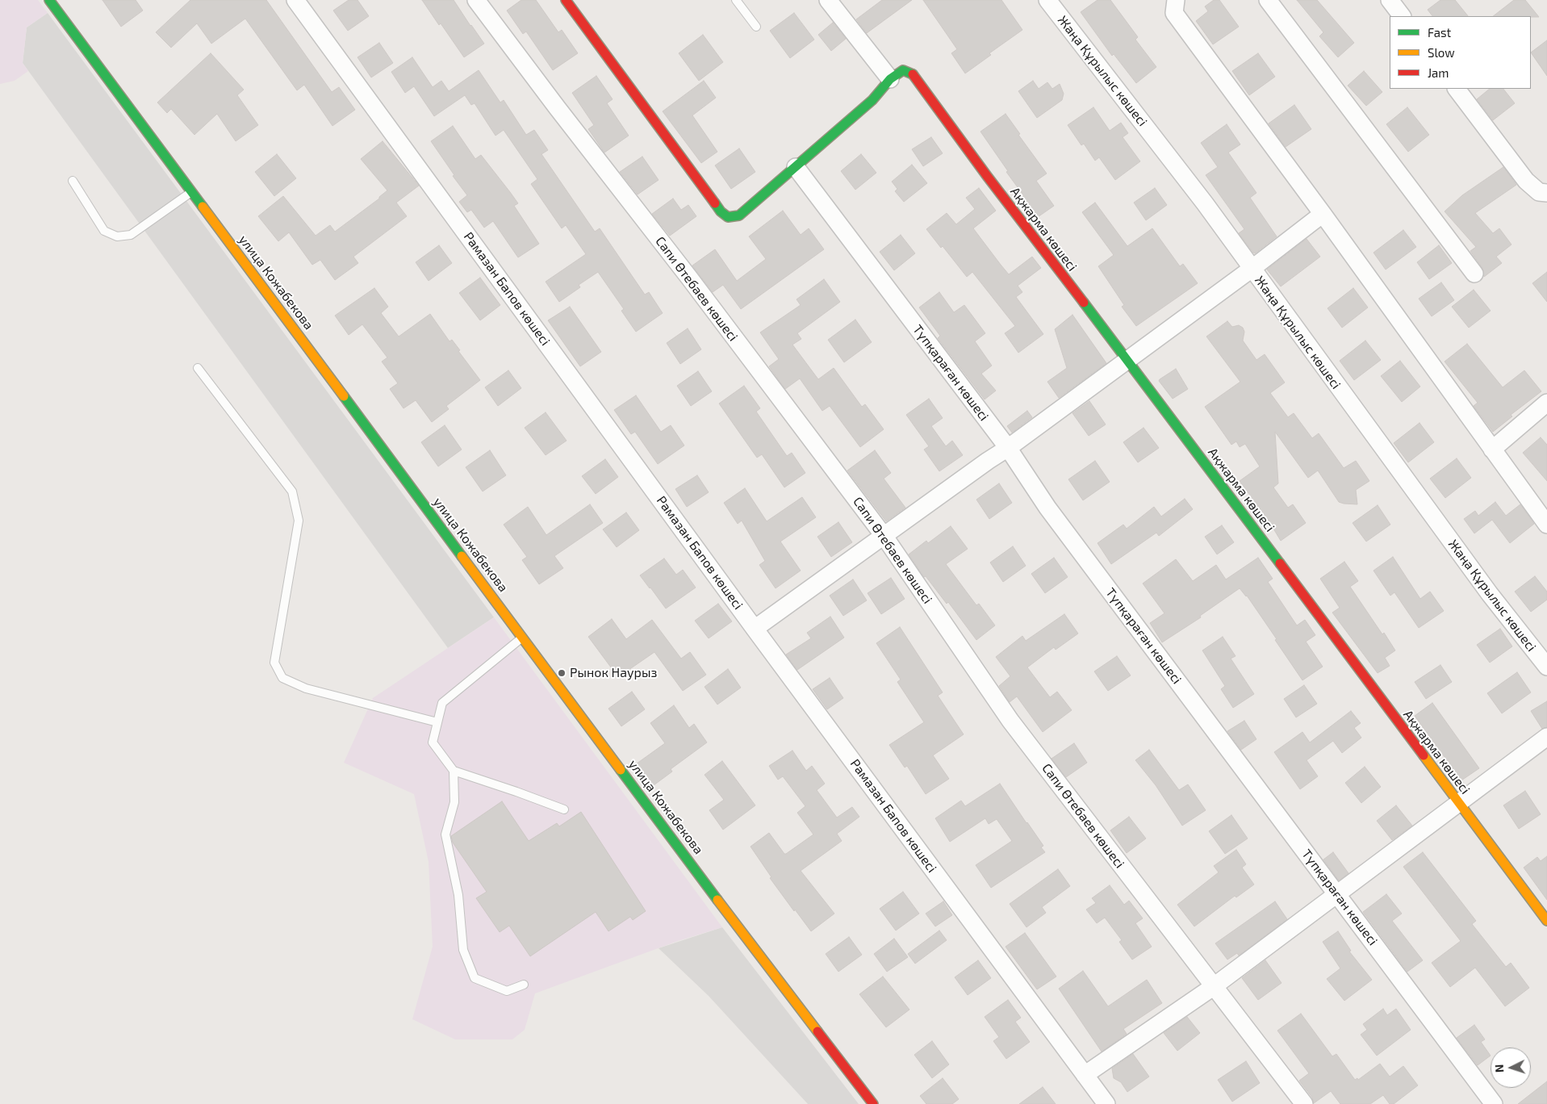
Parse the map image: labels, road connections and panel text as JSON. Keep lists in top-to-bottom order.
{
  "streets": {
    "street": [
      "Жаңа Құрылыс көшесі",
      "Ақжарма көшесі",
      "улица Кожабекова",
      "Рамазан Бапов көшесі",
      "Сапи Өтебаев көшесі",
      "Түпқараған көшесі"
    ]
  },
  "places": ["Рынок Наурыз"],
  "legend": ["Fast", "Slow", "Jam"],
  "north": "left"
}
